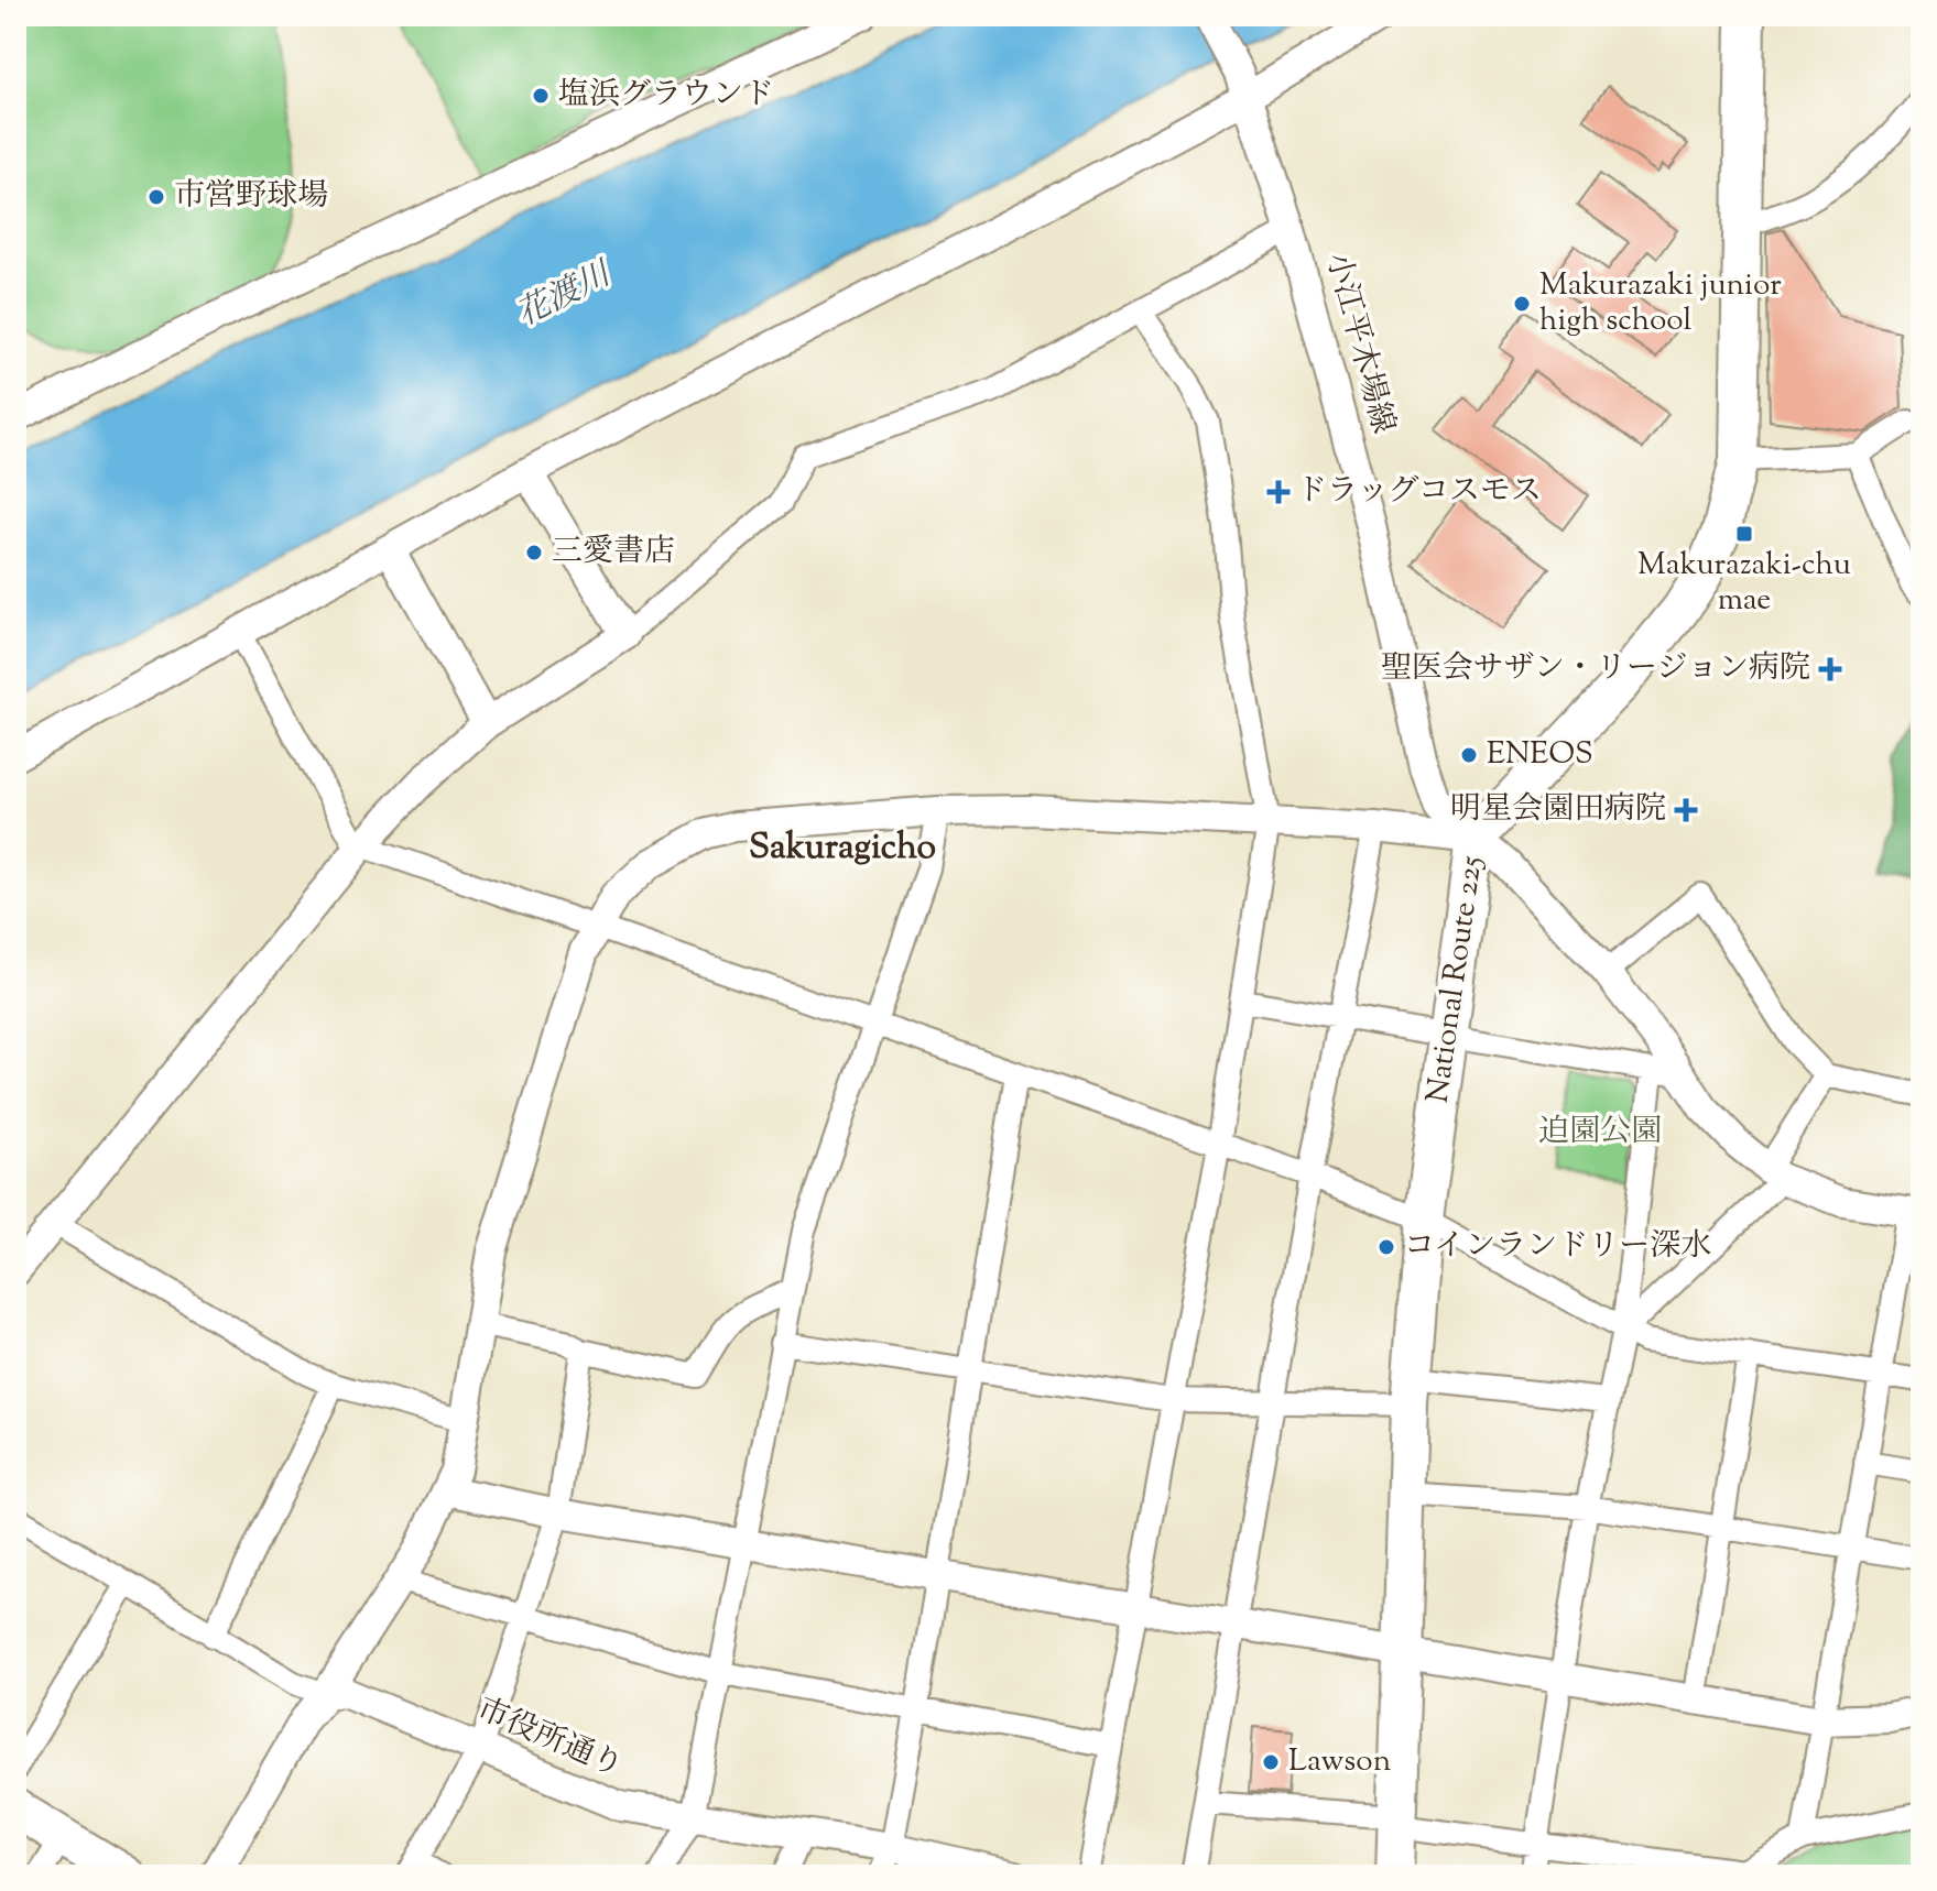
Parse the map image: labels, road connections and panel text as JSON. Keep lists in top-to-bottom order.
{
  "streets": {
    "highway": ["National Route 225"],
    "street": ["小江平木場線", "市役所通り"]
  },
  "crossings": [
    ["小江平木場線", "National Route 225"]
  ],
  "districts": ["Sakuragicho"],
  "water": ["花渡川"],
  "parks": ["迫園公園"],
  "places": {
    "other": [
      "塩浜グラウンド",
      "市営野球場",
      "Makurazaki junior high school",
      "三愛書店",
      "ENEOS",
      "コインランドリー深水",
      "Lawson"
    ],
    "health": ["ドラッグコスモス", "聖医会サザン・リージョン病院", "明星会園田病院"],
    "transit": ["Makurazaki-chu mae"]
  }
}
